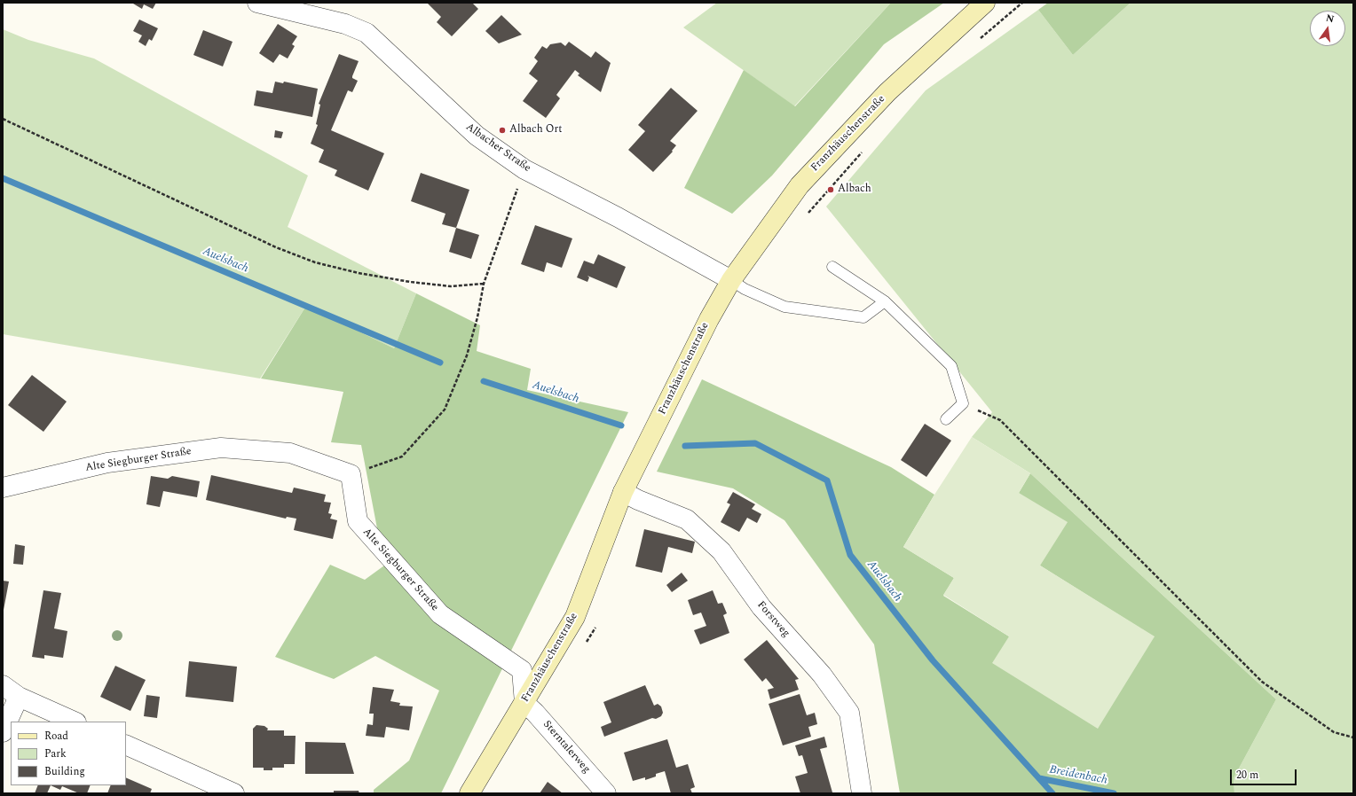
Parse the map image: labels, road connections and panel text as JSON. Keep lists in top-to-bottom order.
{
  "streets": {
    "street": [
      "Franzhäuschenstraße",
      "Albacher Straße",
      "Alte Siegburger Straße",
      "Forstweg",
      "Sterntalerweg"
    ]
  },
  "crossings": [
    ["Franzhäuschenstraße", "Albacher Straße"],
    ["Franzhäuschenstraße", "Alte Siegburger Straße"],
    ["Franzhäuschenstraße", "Forstweg"],
    ["Franzhäuschenstraße", "Sterntalerweg"],
    ["Alte Siegburger Straße", "Sterntalerweg"]
  ],
  "water": ["Auelsbach", "Breidenbach"],
  "places": ["Albach Ort", "Albach"],
  "legend": ["Road", "Park", "Building"],
  "scale_bar": "20 m",
  "north": "top"
}
